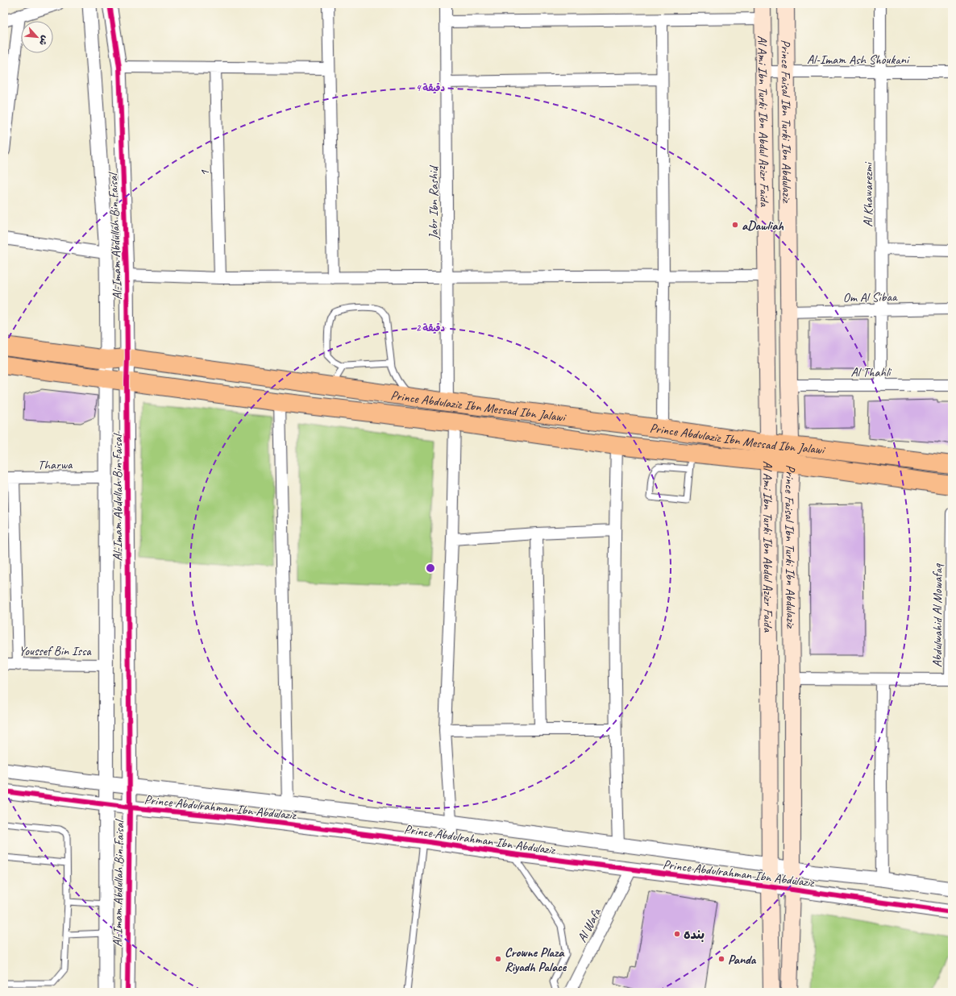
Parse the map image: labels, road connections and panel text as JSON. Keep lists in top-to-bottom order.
{
  "streets": {
    "main road": ["Al Ami Ibn Turki Ibn Abdul Azizr Faida", "Prince Faisal Ibn Turki Ibn Abdulaziz", "Prince Abdulaziz Ibn Messad Ibn Jalawi"],
    "street": [
      "Al-Imam Ash Shoukani",
      "1",
      "Al Khawarezmi",
      "Jabr Ibn Rashid",
      "Al-Imam Abdullah Bin Faisal",
      "Om Al Sibaa",
      "Al Thahli",
      "Tharwa",
      "Abdulwahid Al Mowafaq",
      "Youssef Bin Issa",
      "Prince Abdulrahman Ibn Abdulaziz",
      "Al Wafa"
    ]
  },
  "crossings": [
    ["Al-Imam Ash Shoukani", "Al Ami Ibn Turki Ibn Abdul Azizr Faida"],
    ["Al-Imam Ash Shoukani", "Prince Faisal Ibn Turki Ibn Abdulaziz"],
    ["Al-Imam Ash Shoukani", "Al Khawarezmi"],
    ["Al Ami Ibn Turki Ibn Abdul Azizr Faida", "Prince Abdulaziz Ibn Messad Ibn Jalawi"],
    ["Al Ami Ibn Turki Ibn Abdul Azizr Faida", "Prince Abdulrahman Ibn Abdulaziz"],
    ["Prince Faisal Ibn Turki Ibn Abdulaziz", "Om Al Sibaa"],
    ["Prince Faisal Ibn Turki Ibn Abdulaziz", "Al Thahli"],
    ["Prince Faisal Ibn Turki Ibn Abdulaziz", "Prince Abdulaziz Ibn Messad Ibn Jalawi"],
    ["Prince Faisal Ibn Turki Ibn Abdulaziz", "Prince Abdulrahman Ibn Abdulaziz"],
    ["Al Khawarezmi", "Om Al Sibaa"],
    ["Al Khawarezmi", "Al Thahli"],
    ["Jabr Ibn Rashid", "Prince Abdulaziz Ibn Messad Ibn Jalawi"],
    ["Al-Imam Abdullah Bin Faisal", "Prince Abdulaziz Ibn Messad Ibn Jalawi"],
    ["Al-Imam Abdullah Bin Faisal", "Tharwa"],
    ["Al-Imam Abdullah Bin Faisal", "Youssef Bin Issa"],
    ["Al-Imam Abdullah Bin Faisal", "Prince Abdulrahman Ibn Abdulaziz"],
    ["Prince Abdulrahman Ibn Abdulaziz", "Al Wafa"]
  ],
  "places": [
    "aDawliah",
    "بنده",
    "Crowne Plaza Riyadh Palace",
    "Panda"
  ],
  "north": "bottom right",
  "rings": ["4 دقيقة", "2 دقيقة"]
}
